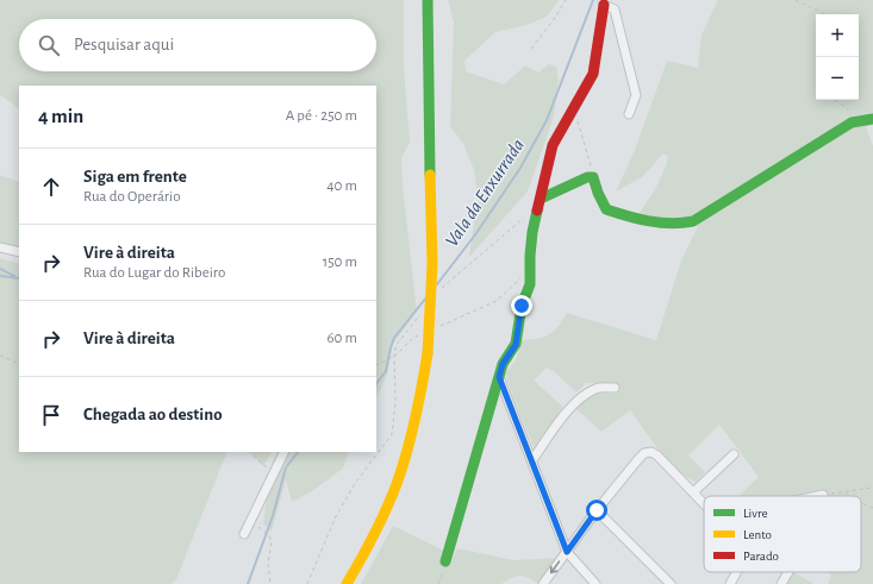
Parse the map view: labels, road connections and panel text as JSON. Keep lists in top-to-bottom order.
{
  "water": ["Vala da Enxurrada"],
  "legend": ["Livre", "Lento", "Parado"],
  "page": {
    "map_buttons": ["+", "−"],
    "search": "Pesquisar aqui",
    "heading": ["4 min", "A pé · 250 m"],
    "list": [
      ["Siga em frente", "Rua do Operário", "40 m"],
      ["Vire à direita", "Rua do Lugar do Ribeiro", "150 m"],
      ["Vire à direita", "60 m"],
      "Chegada ao destino"
    ]
  }
}
